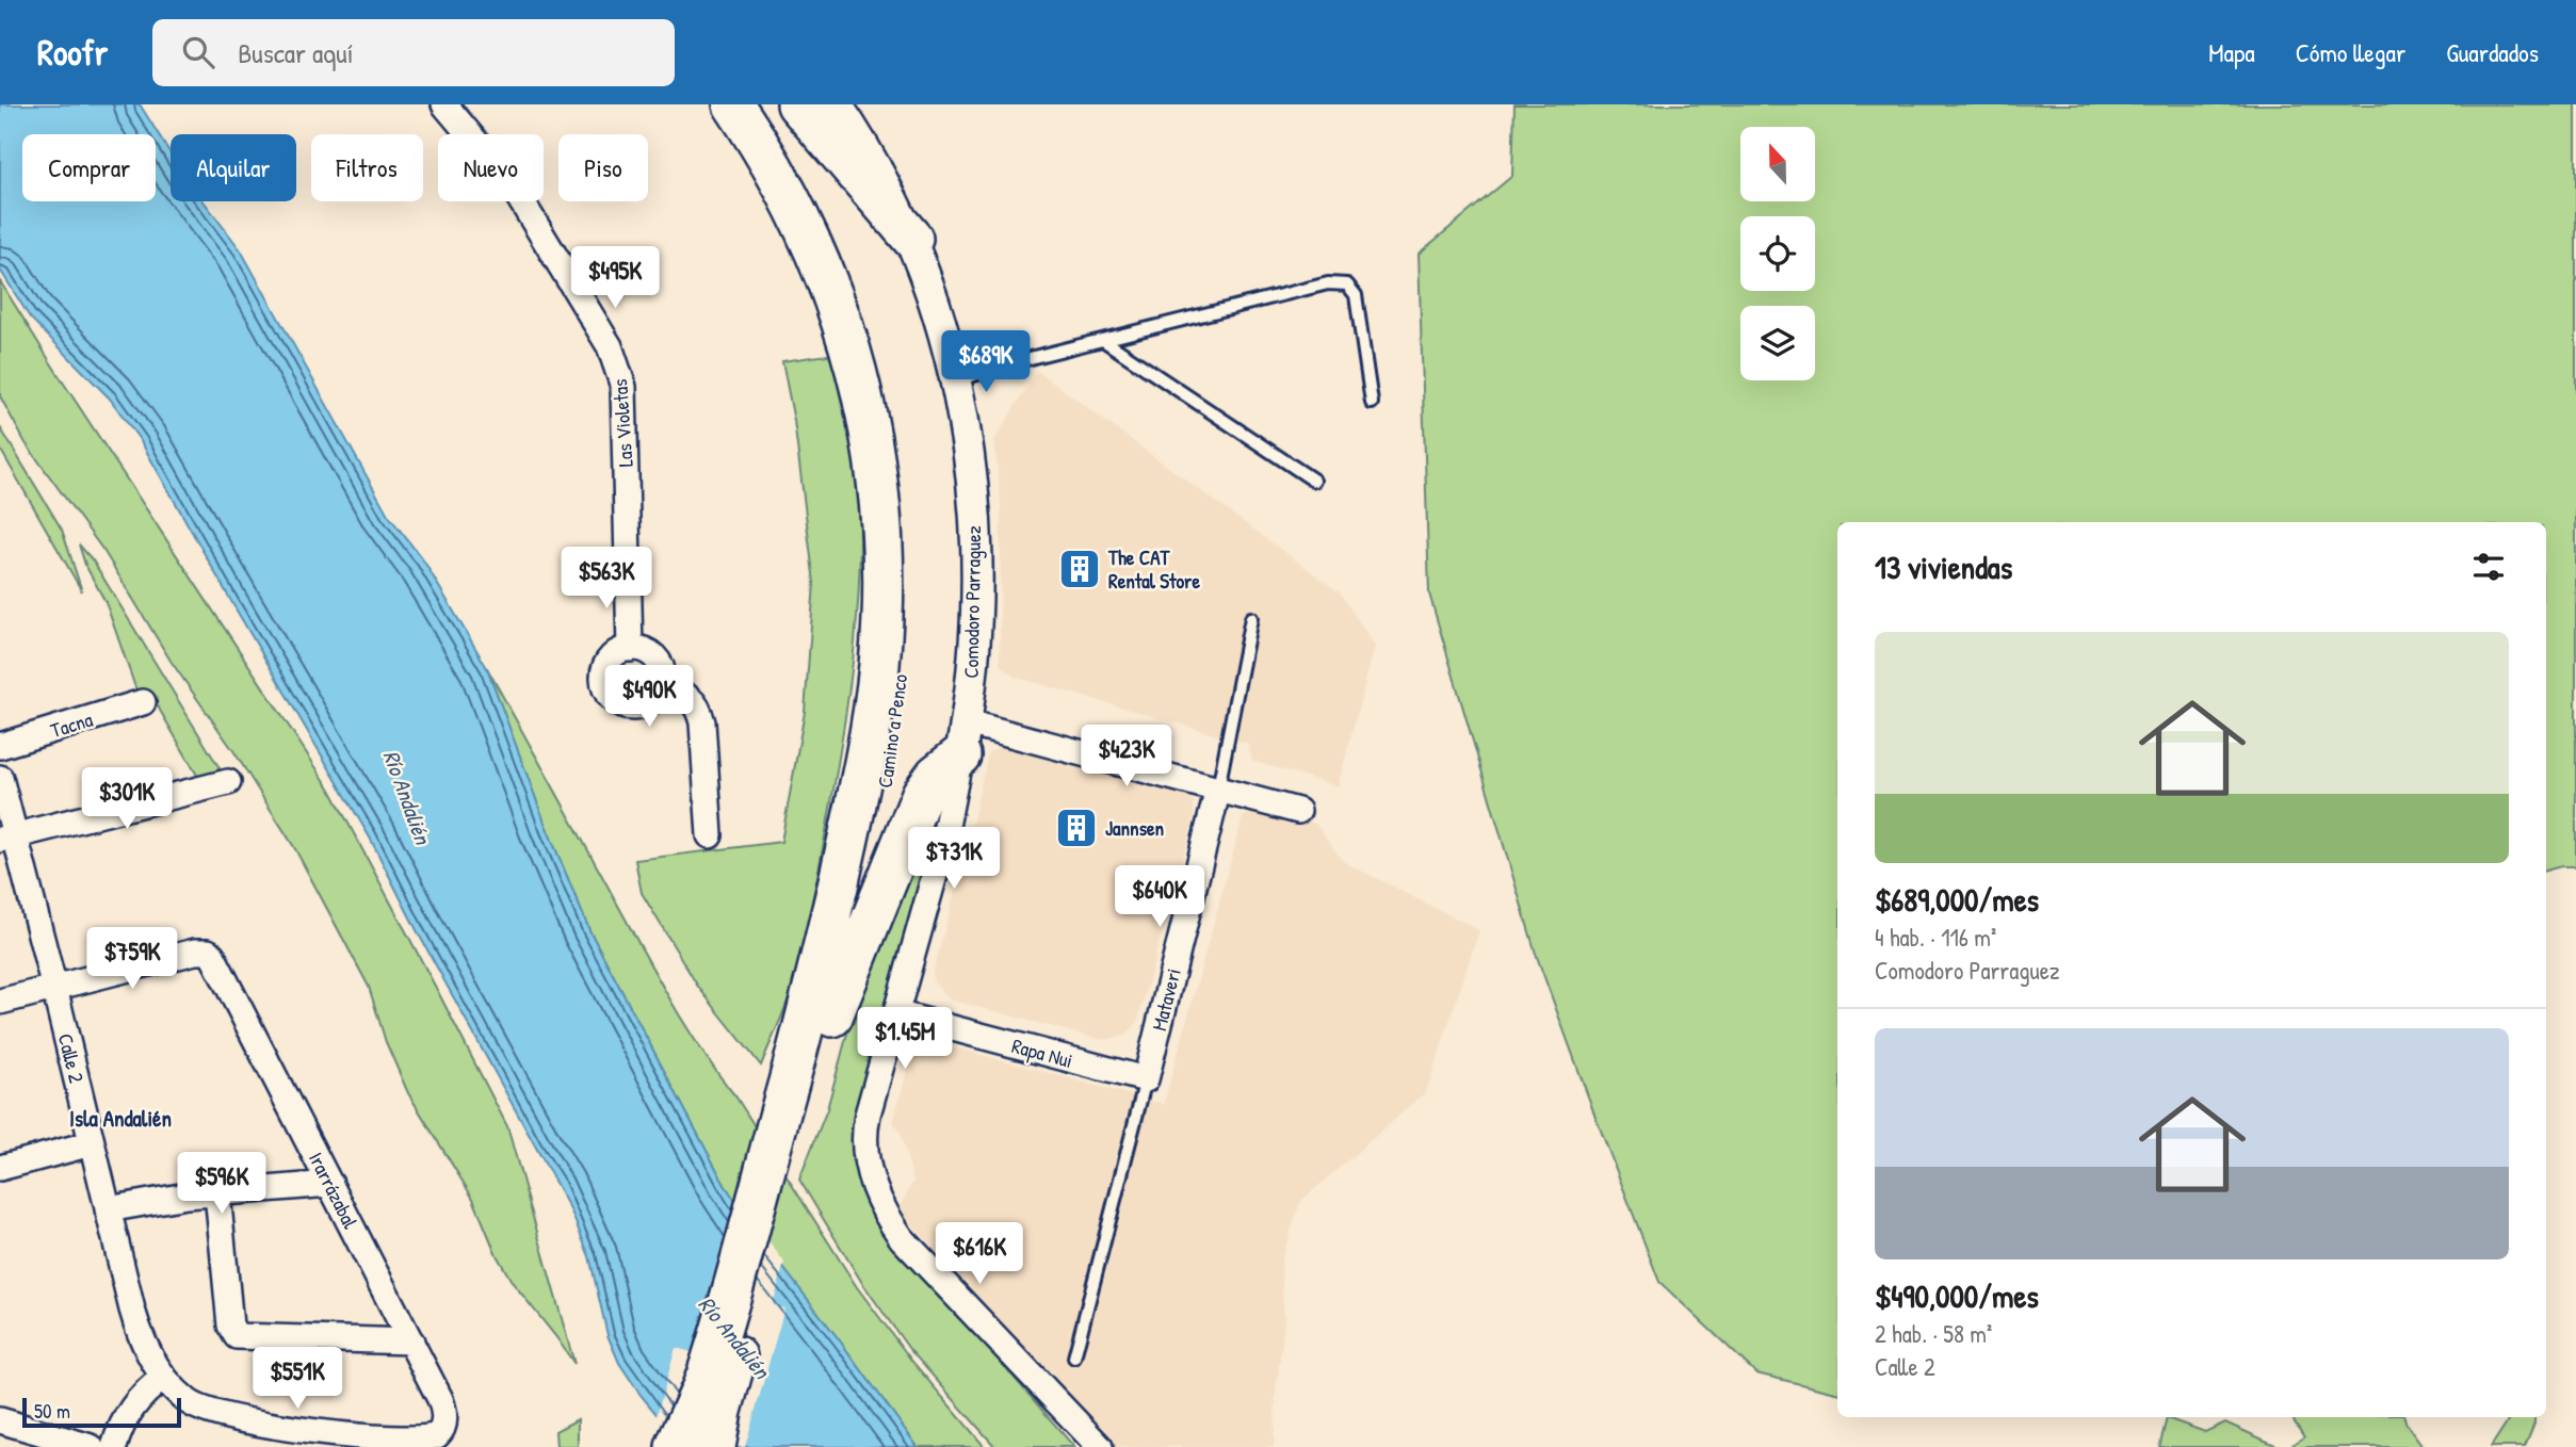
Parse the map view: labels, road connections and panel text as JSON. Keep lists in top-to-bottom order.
{
  "streets": {
    "highway": ["Camino a Penco"],
    "street": [
      "Las Violetas",
      "Comodoro Parraguez",
      "Tacna",
      "Mataveri",
      "Rapa Nui",
      "Calle 2",
      "Irarrázabal"
    ]
  },
  "crossings": [
    ["Comodoro Parraguez", "Rapa Nui"],
    ["Mataveri", "Rapa Nui"],
    ["Calle 2", "Irarrázabal"]
  ],
  "districts": ["Isla Andalién"],
  "water": ["Río Andalién"],
  "places": {
    "building": ["The CAT Rental Store", "Jannsen"]
  },
  "scale_bar": "50 m",
  "north": "top",
  "page": {
    "header": "Roofr",
    "search": "Buscar aquí",
    "nav": ["Mapa", "Cómo llegar", "Guardados"],
    "chip": [
      "Comprar",
      "Alquilar",
      "Filtros",
      "Nuevo",
      "Piso"
    ],
    "price": [
      "$495K",
      "$689K",
      "$563K",
      "$490K",
      "$423K",
      "$301K",
      "$731K",
      "$640K",
      "$759K",
      "$1.45M",
      "$596K",
      "$616K",
      "$551K"
    ],
    "heading": "13 viviendas",
    "list": [
      {
        "name": "$689,000/mes",
        "note": "4 hab. · 116 m² · Comodoro Parraguez"
      },
      {
        "name": "$490,000/mes",
        "note": "2 hab. · 58 m² · Calle 2"
      }
    ],
    "scale": "50 m"
  }
}
